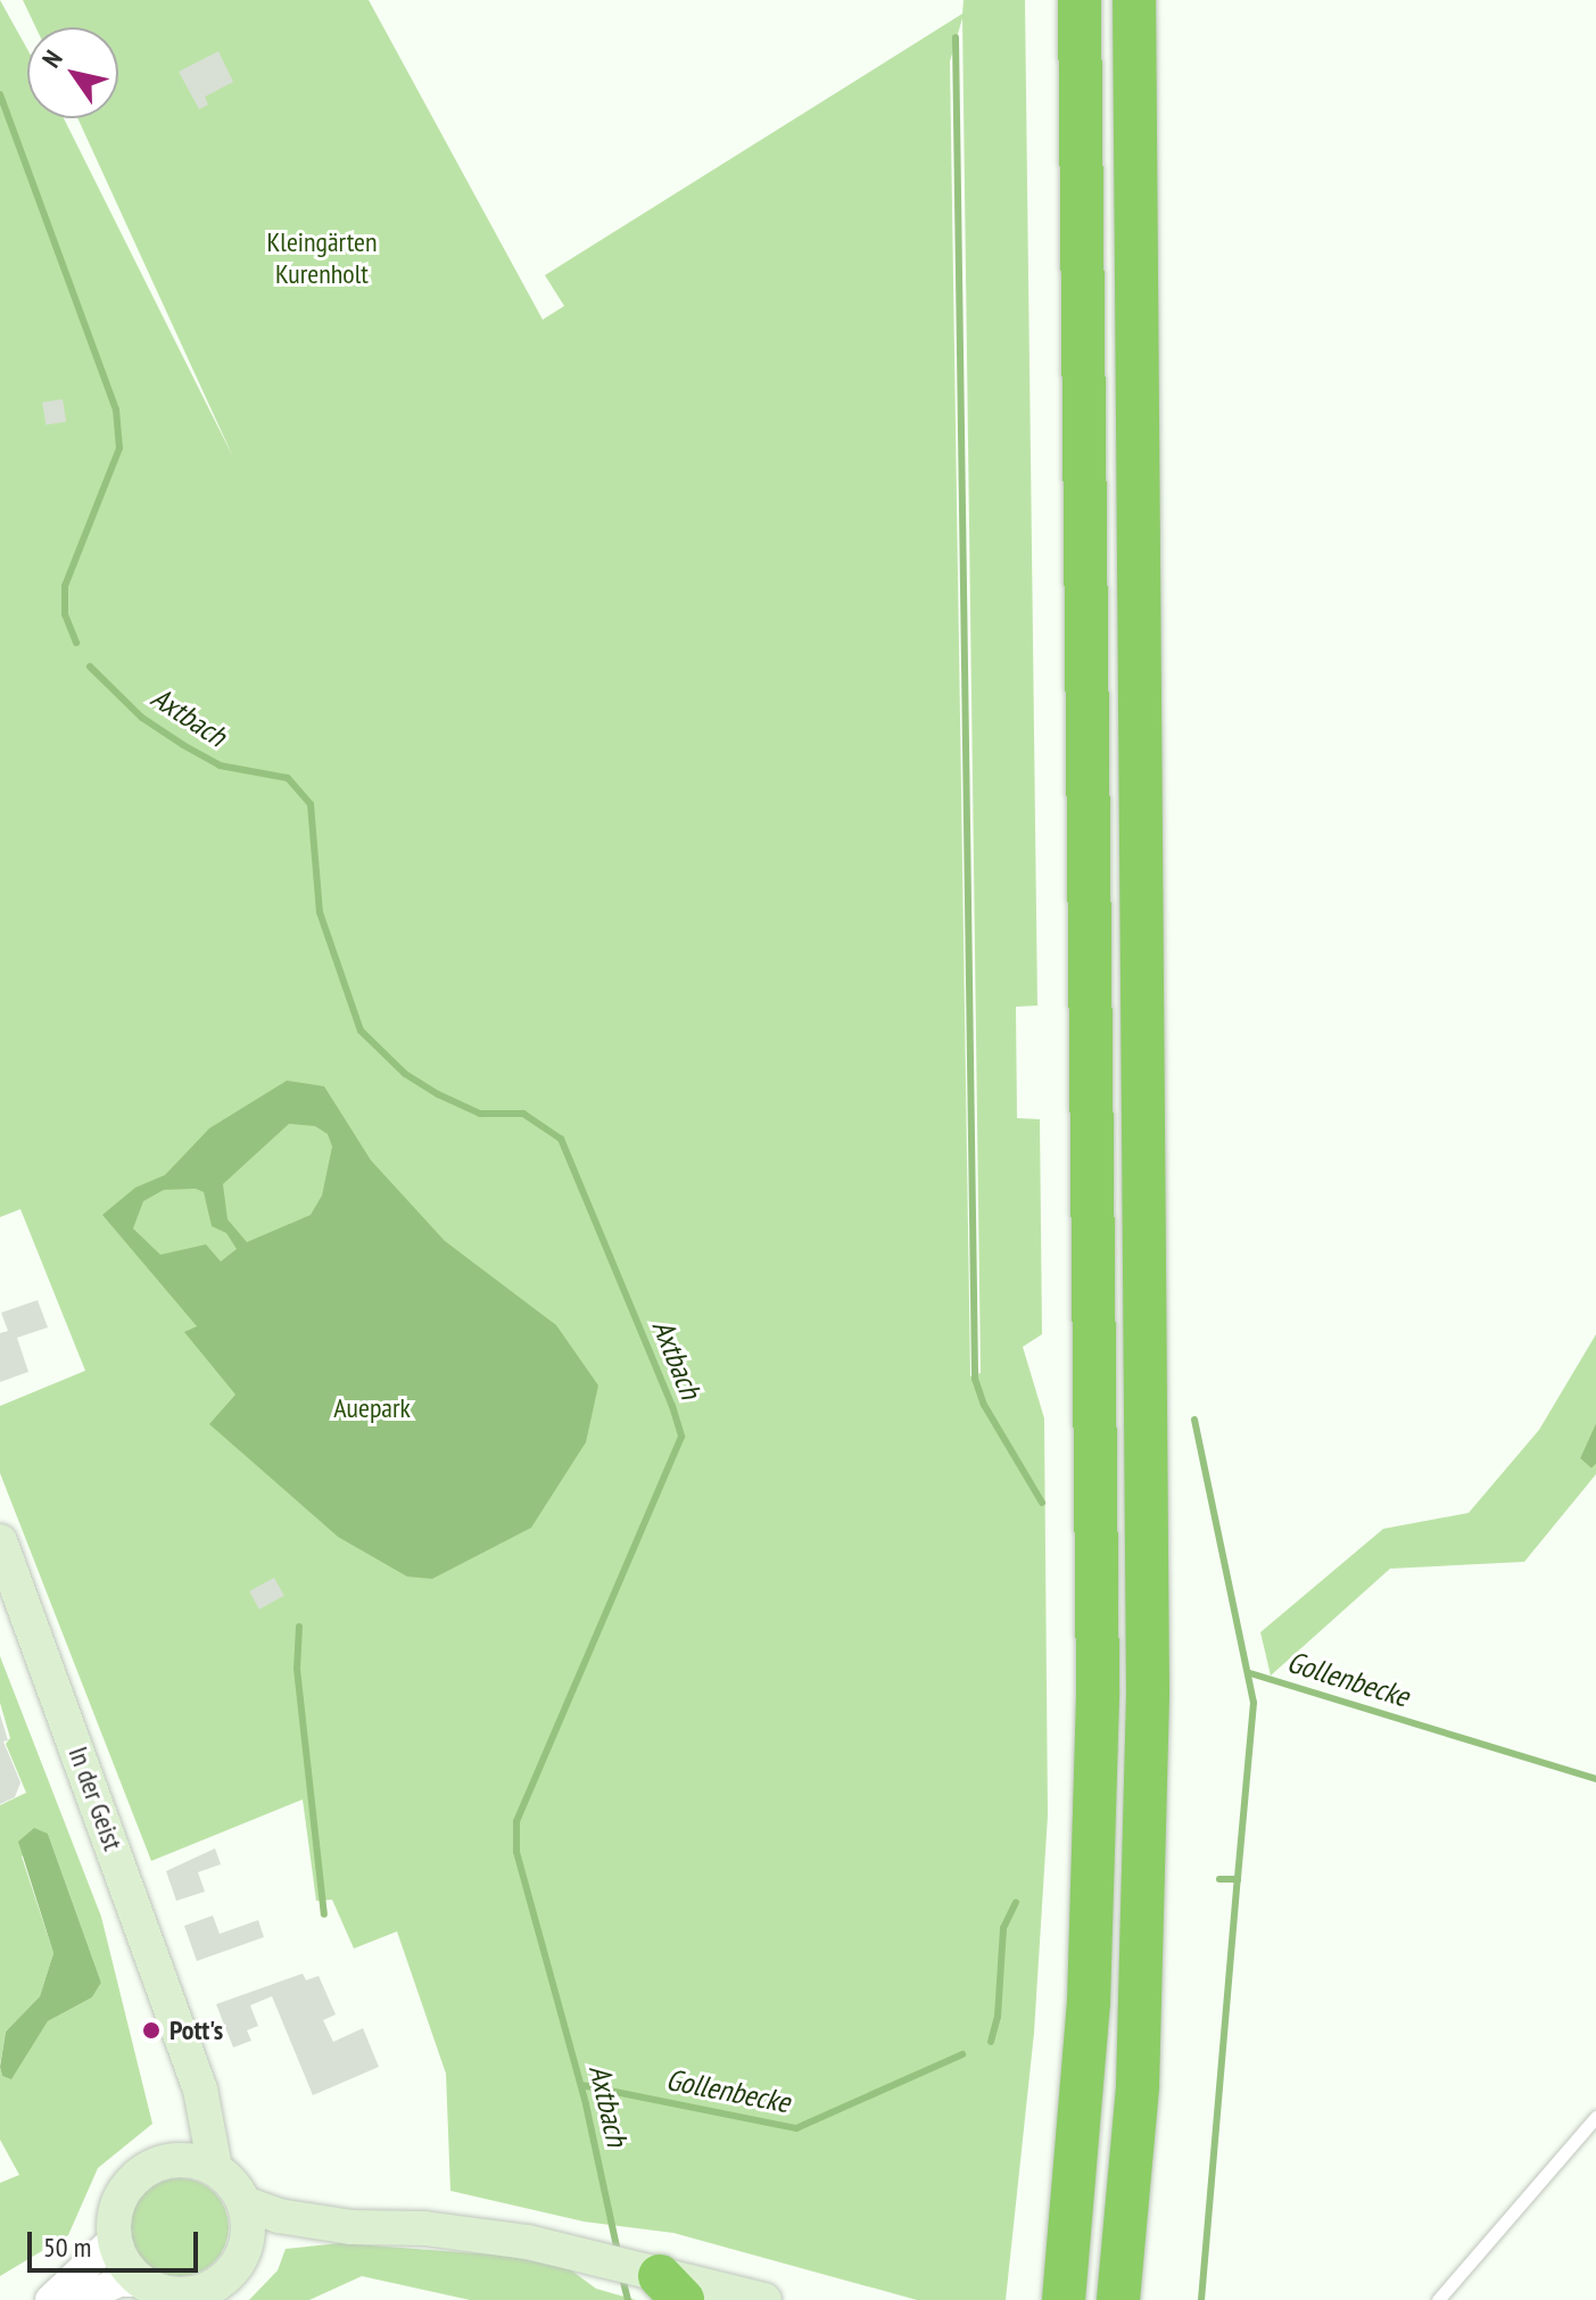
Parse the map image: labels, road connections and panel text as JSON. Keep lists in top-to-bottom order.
{
  "streets": {
    "main road": ["In der Geist"]
  },
  "water": ["Axtbach", "Gollenbecke"],
  "parks": ["Kleingärten Kurenholt", "Auepark"],
  "places": ["Pott's"],
  "scale_bar": "50 m",
  "north": "top left"
}
